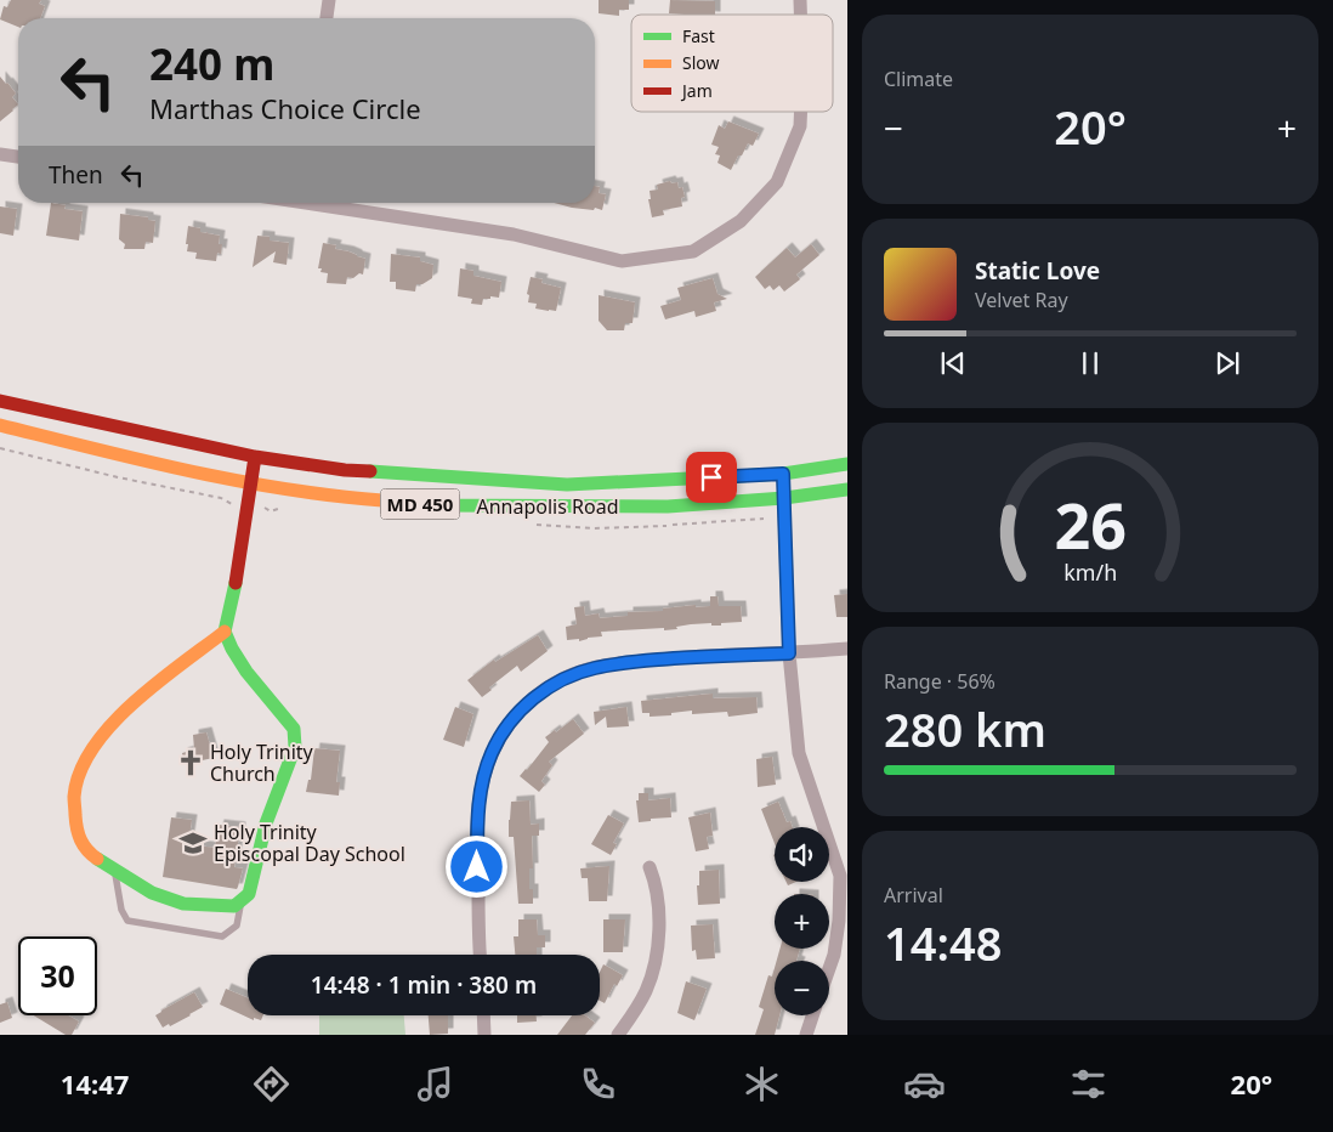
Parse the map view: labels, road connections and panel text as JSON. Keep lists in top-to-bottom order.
{
  "streets": {
    "main road": ["MD 450", "Annapolis Road"]
  },
  "places": {
    "church": ["Holy Trinity Church"],
    "school or university": ["Holy Trinity Episcopal Day School"]
  },
  "legend": ["Fast", "Slow", "Jam"],
  "page": {
    "tile": [
      "Climate",
      ["Range · 56%", "280 km"],
      ["Arrival", "14:48"]
    ],
    "turn": ["240 m", "Marthas Choice Circle"],
    "heat": ["−", "20°", "+"],
    "then": "Then",
    "song": ["Static Love", "Velvet Ray"],
    "map_buttons": ["+", "−"],
    "limit": "30",
    "trip": "14:48 · 1 min · 380 m",
    "tabs": ["14:47", "20°"],
    "gauge": ["26", "km/h"]
  }
}
